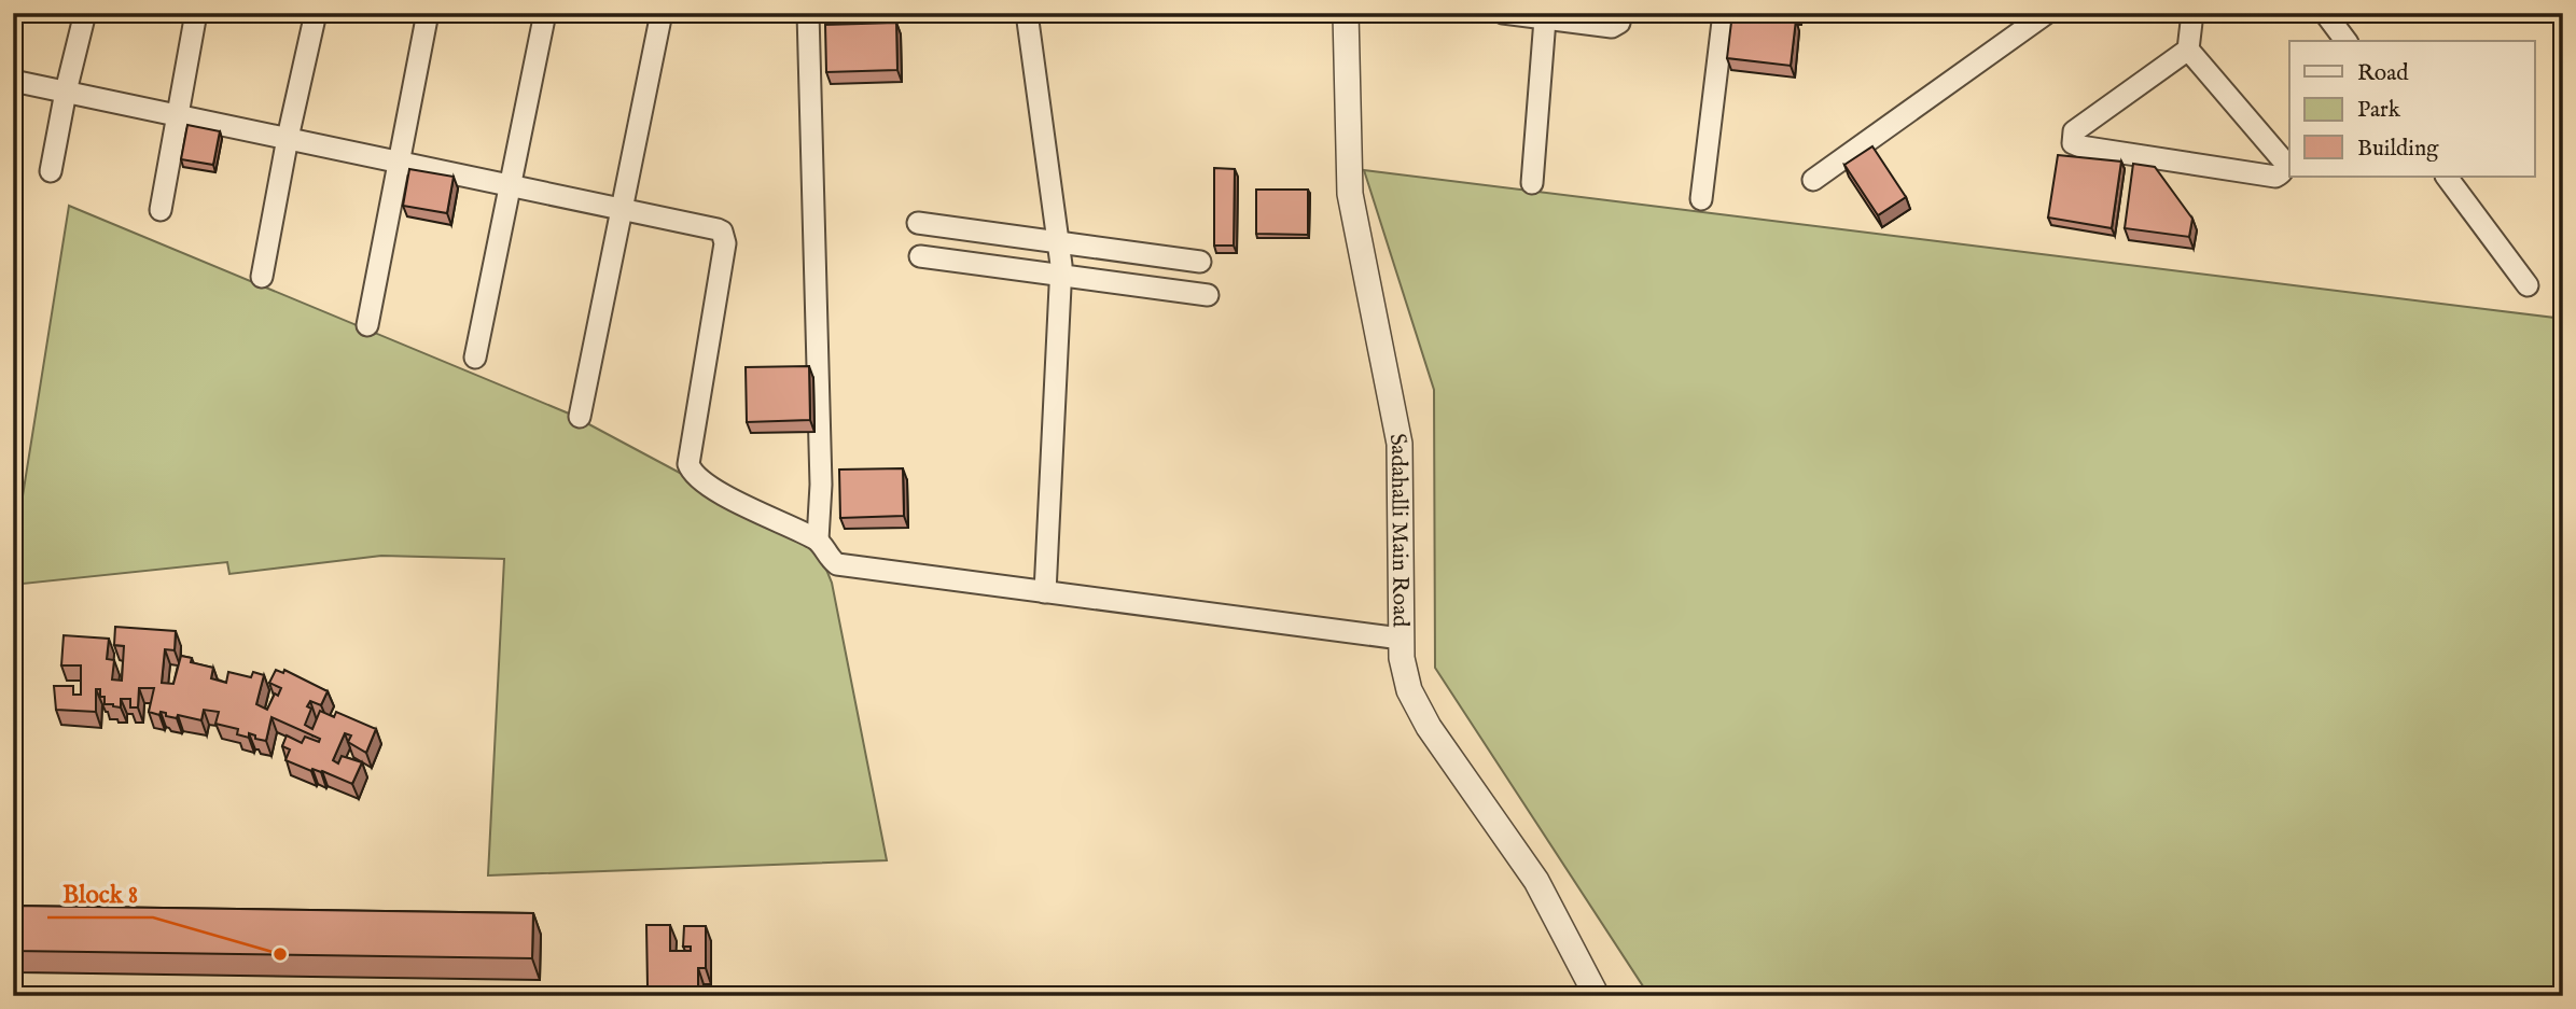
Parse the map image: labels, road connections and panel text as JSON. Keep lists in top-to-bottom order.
{
  "streets": {
    "street": ["Sadahalli Main Road"]
  },
  "places": ["Block 8"],
  "legend": ["Road", "Park", "Building"]
}
